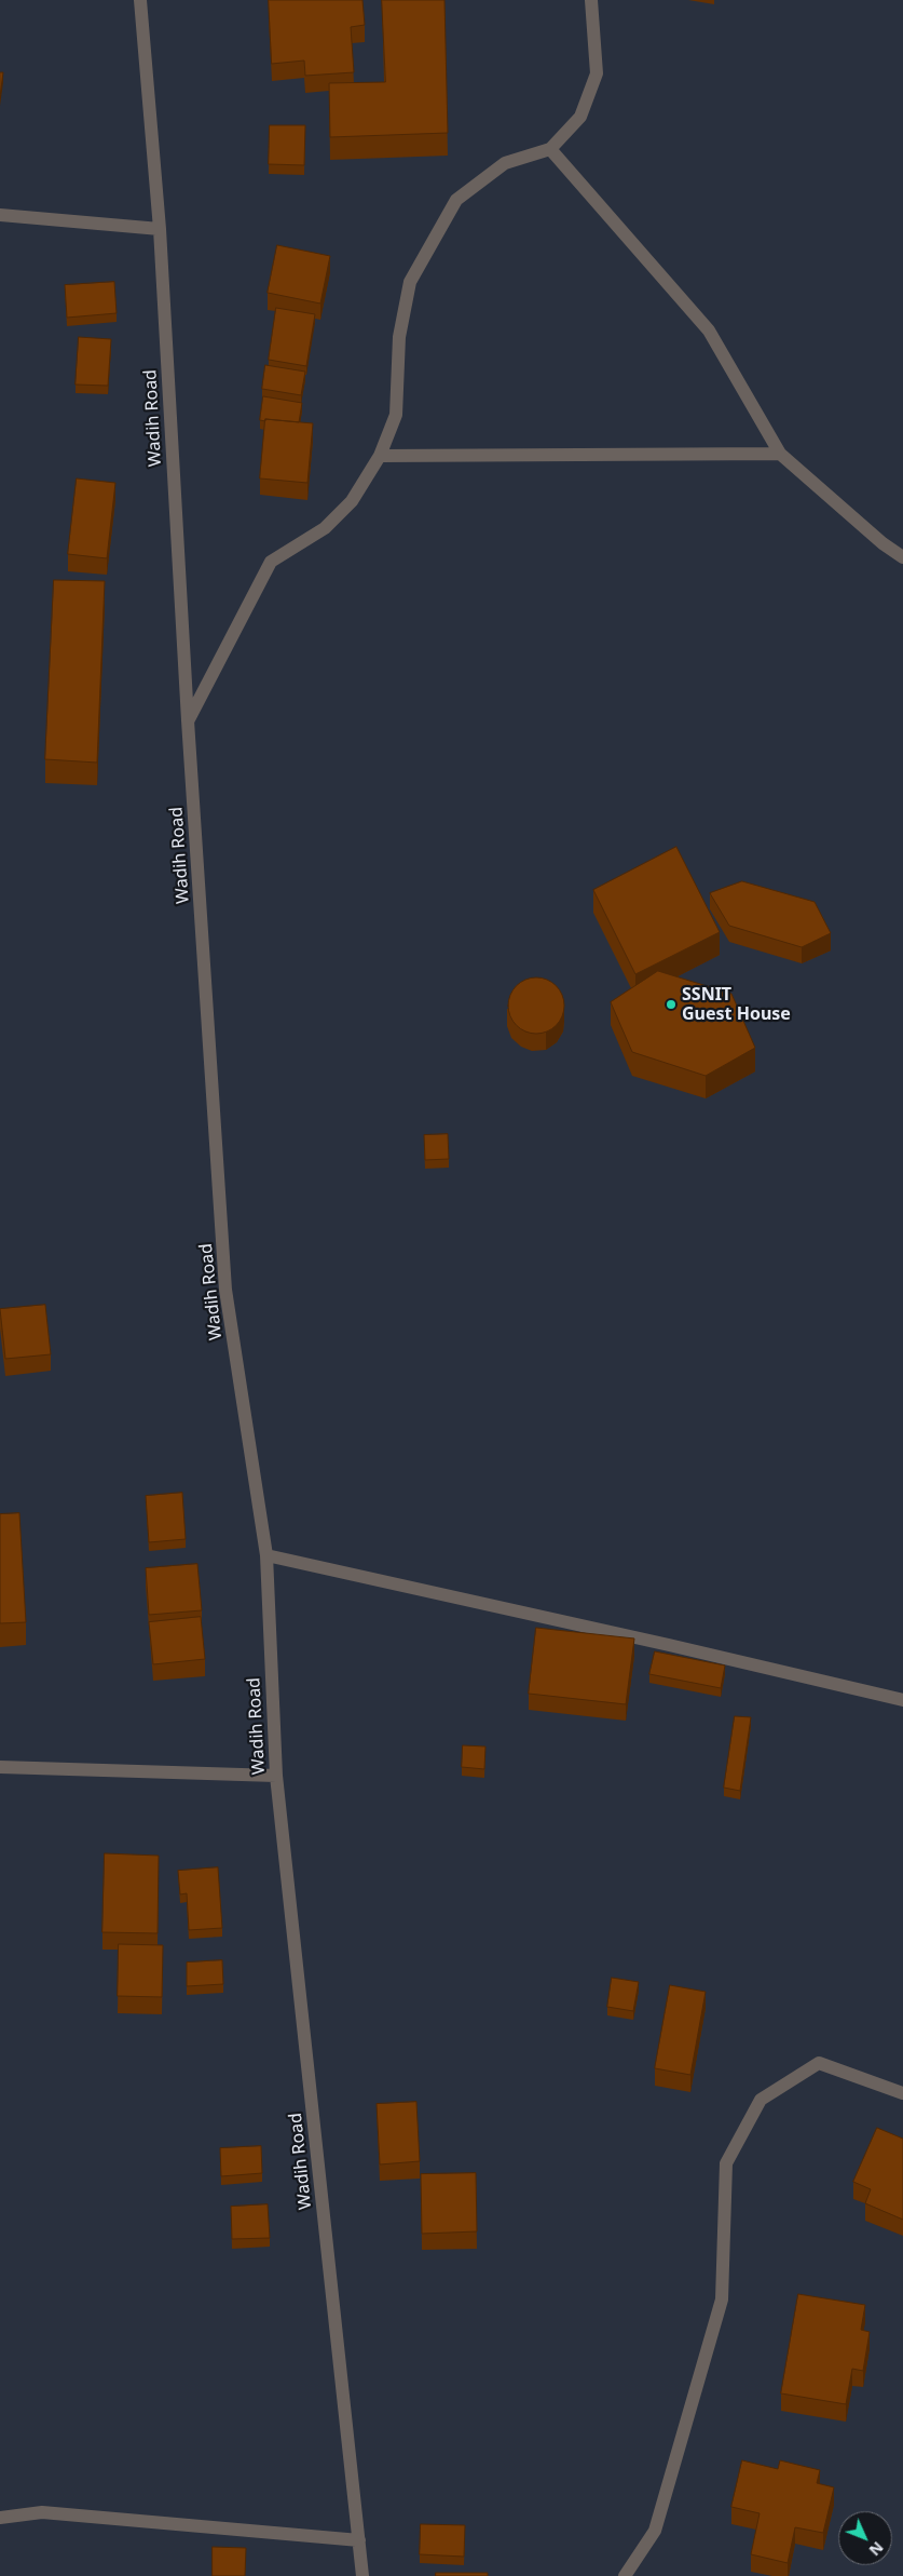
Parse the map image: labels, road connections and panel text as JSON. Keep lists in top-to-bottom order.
{
  "streets": {
    "street": ["Wadih Road"]
  },
  "places": ["SSNIT Guest House"],
  "north": "bottom right"
}
